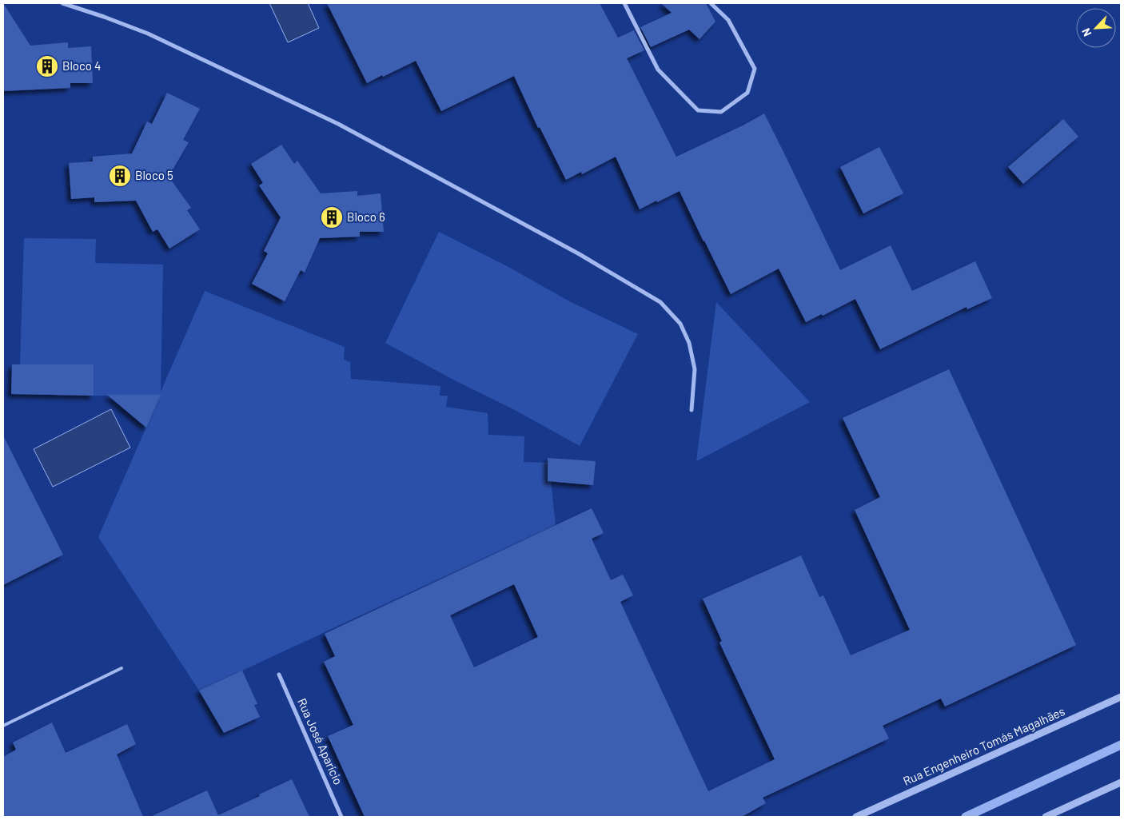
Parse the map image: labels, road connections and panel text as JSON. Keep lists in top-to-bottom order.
{
  "streets": {
    "street": ["Rua José Aparício", "Rua Engenheiro Tomás Magalhães"]
  },
  "places": {
    "building": ["Bloco 4", "Bloco 5", "Bloco 6"]
  },
  "north": "bottom left"
}
